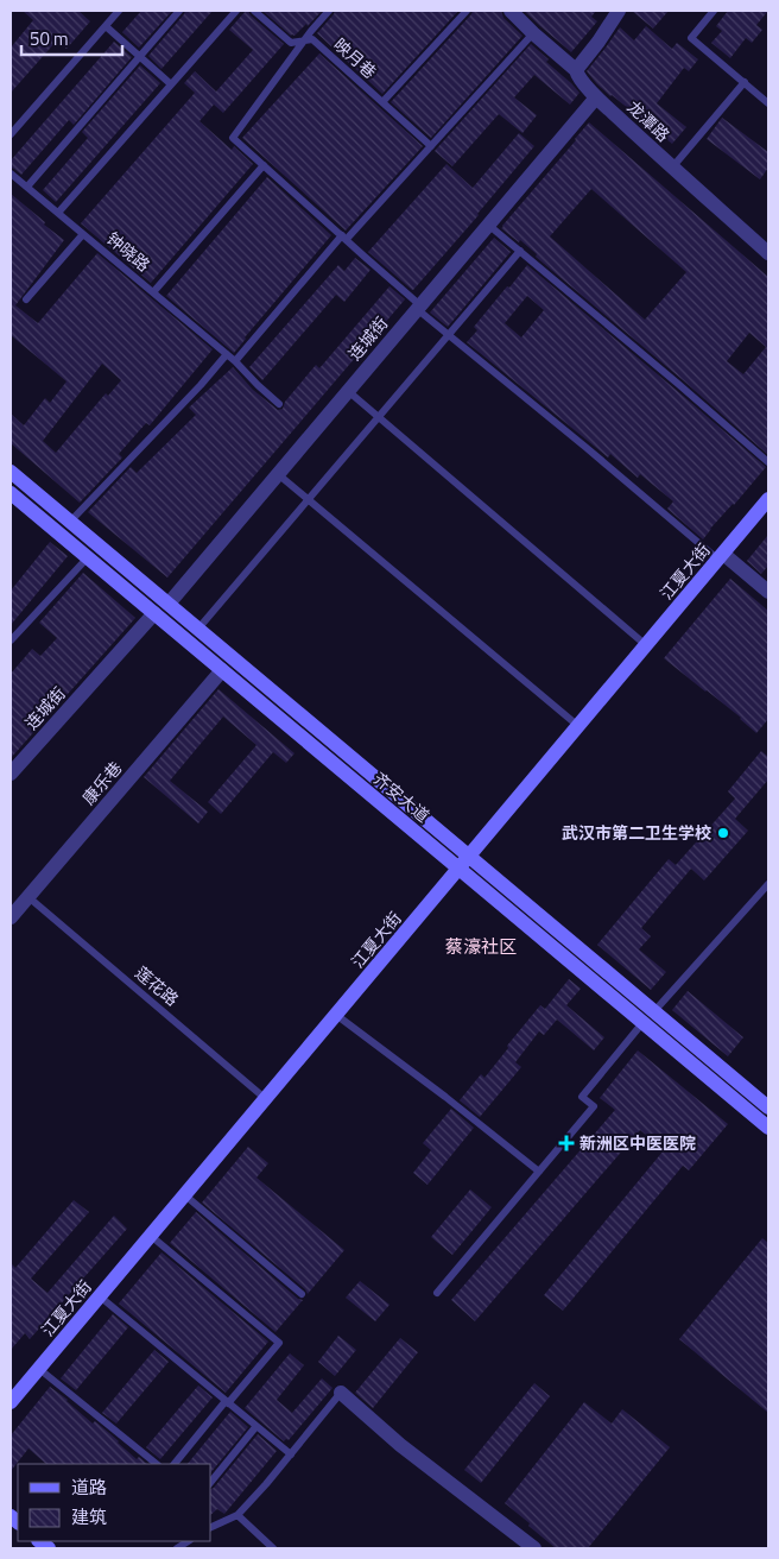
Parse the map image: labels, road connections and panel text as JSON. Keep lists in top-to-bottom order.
{
  "streets": {
    "main road": ["江夏大街", "齐安大道"],
    "street": ["龙潭路", "连城街", "康乐巷"],
    "lane": ["映月巷", "钟晓路", "莲花路"]
  },
  "crossings": [
    ["龙潭路", "连城街"],
    ["连城街", "齐安大道"],
    ["江夏大街", "齐安大道"],
    ["江夏大街", "莲花路"],
    ["康乐巷", "齐安大道"],
    ["康乐巷", "莲花路"]
  ],
  "districts": ["蔡濠社区"],
  "places": {
    "other": ["武汉市第二卫生学校"],
    "health": ["新洲区中医医院"]
  },
  "legend": ["道路", "建筑"],
  "scale_bar": "50 m"
}
